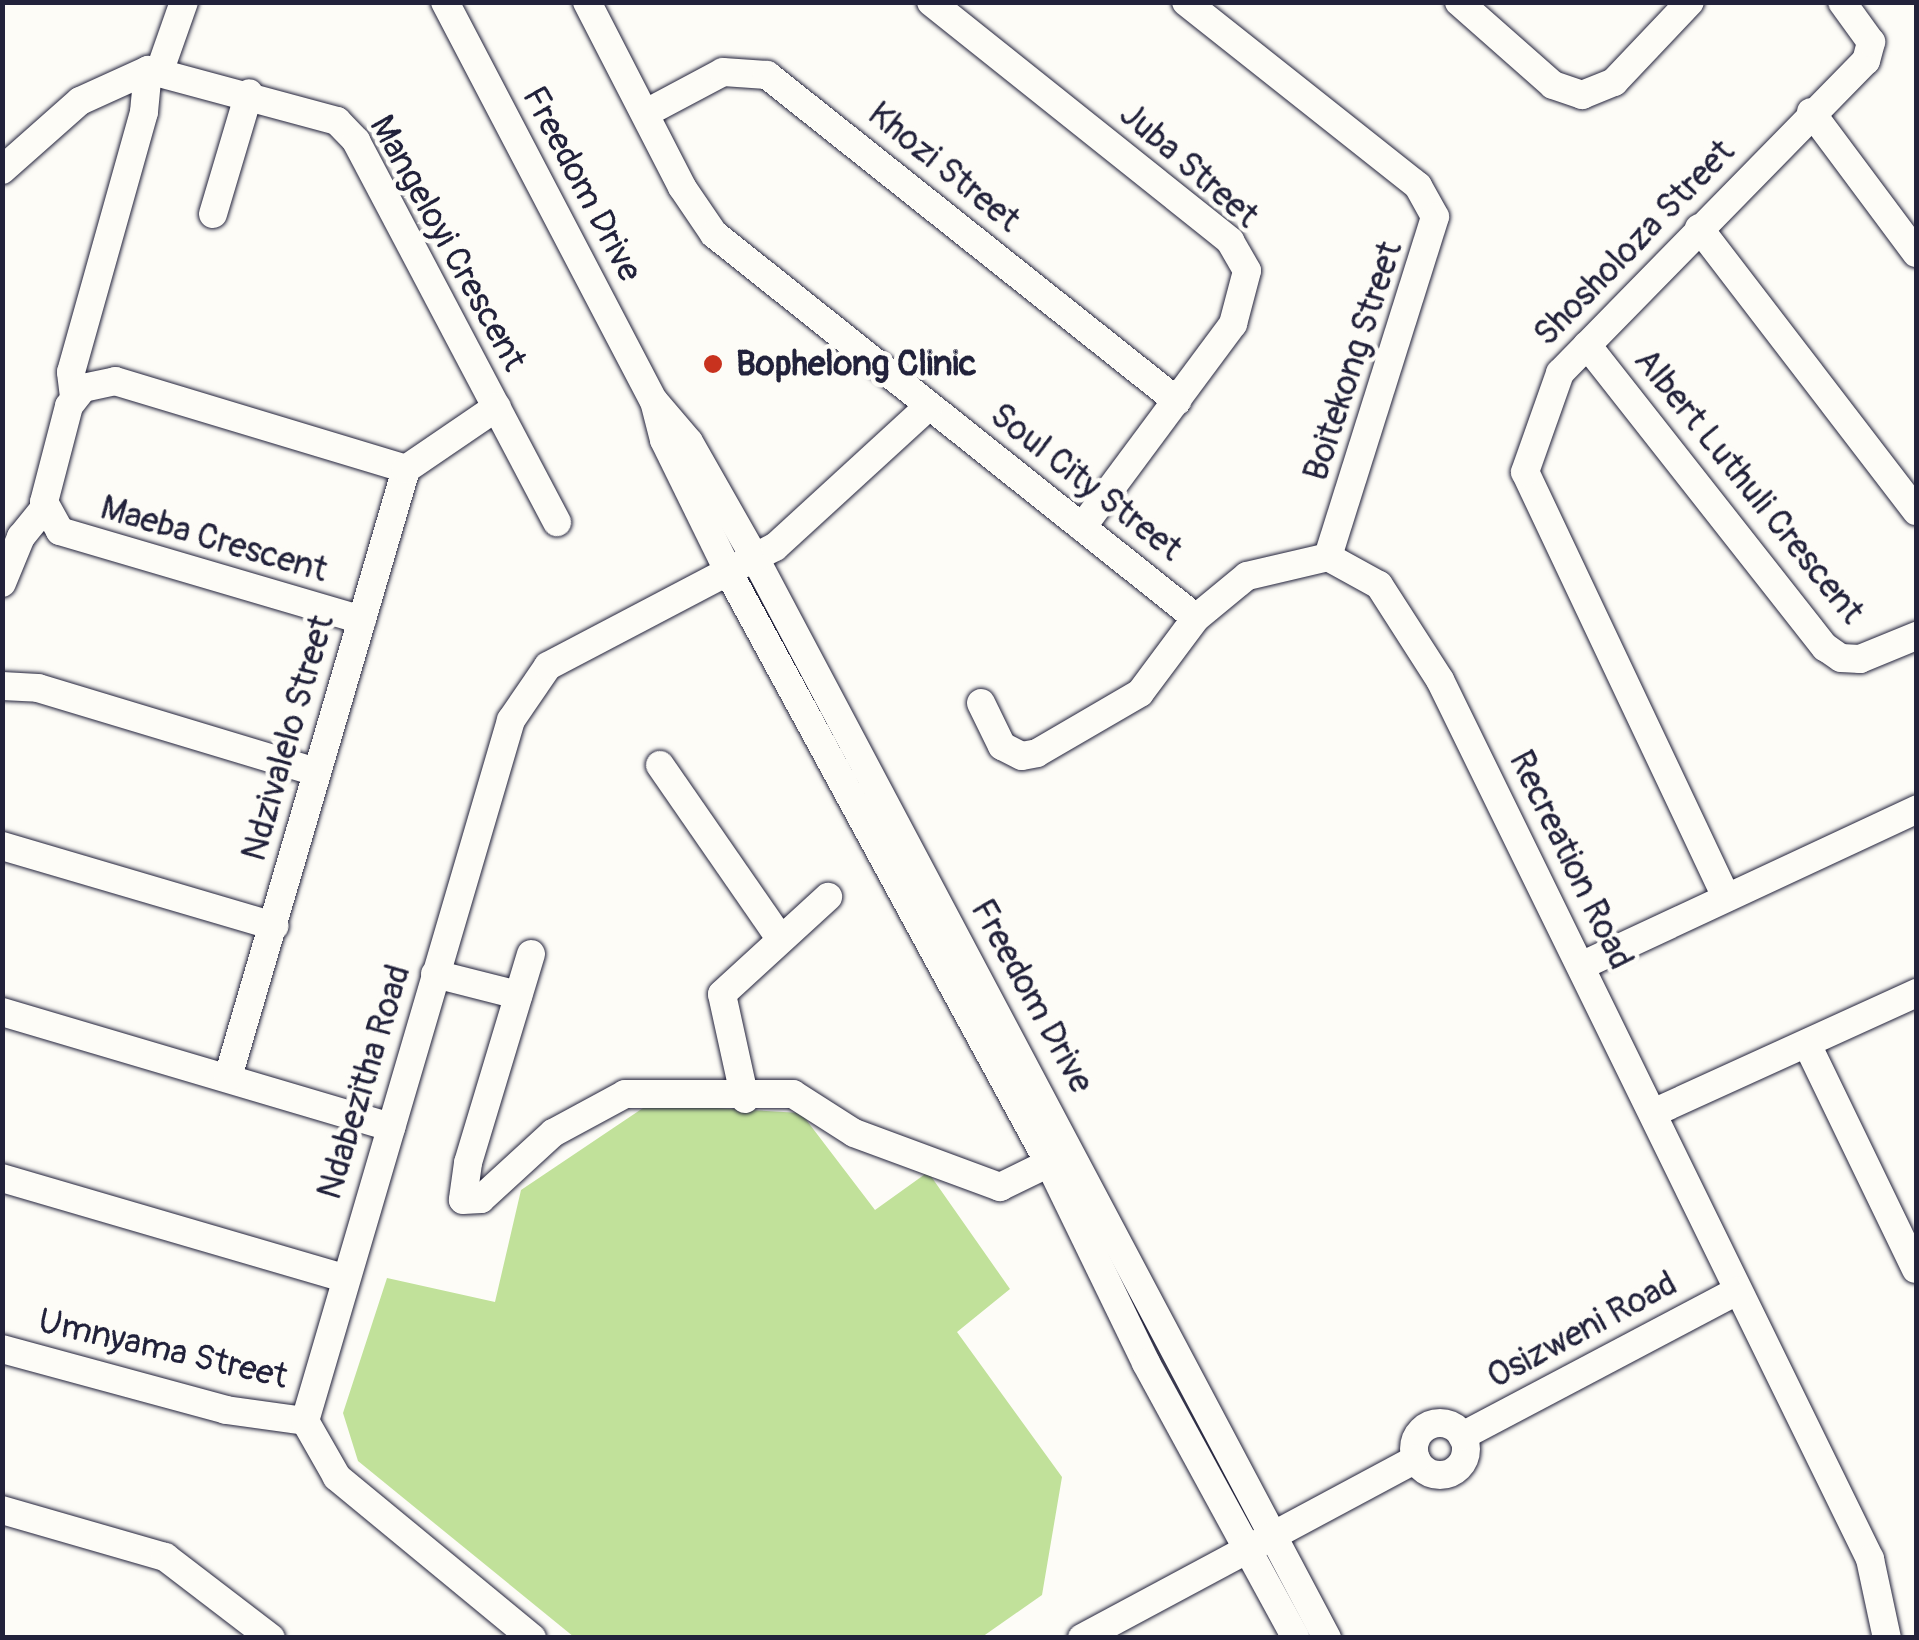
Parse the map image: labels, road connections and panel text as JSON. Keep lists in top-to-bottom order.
{
  "streets": {
    "street": [
      "Juba Street",
      "Khozi Street",
      "Freedom Drive",
      "Mangeloyi Crescent",
      "Shosholoza Street",
      "Boitekong Street",
      "Soul City Street",
      "Albert Luthuli Crescent",
      "Maeba Crescent",
      "Ndzivalelo Street",
      "Recreation Road",
      "Ndabezitha Road",
      "Osizweni Road",
      "Umnyama Street"
    ]
  },
  "crossings": [
    ["Juba Street", "Khozi Street"],
    ["Juba Street", "Soul City Street"],
    ["Khozi Street", "Soul City Street"],
    ["Freedom Drive", "Ndabezitha Road"],
    ["Freedom Drive", "Osizweni Road"],
    ["Shosholoza Street", "Albert Luthuli Crescent"],
    ["Boitekong Street", "Recreation Road"],
    ["Soul City Street", "Ndabezitha Road"],
    ["Maeba Crescent", "Ndzivalelo Street"],
    ["Recreation Road", "Osizweni Road"],
    ["Ndabezitha Road", "Umnyama Street"]
  ],
  "places": ["Bophelong Clinic"]
}
